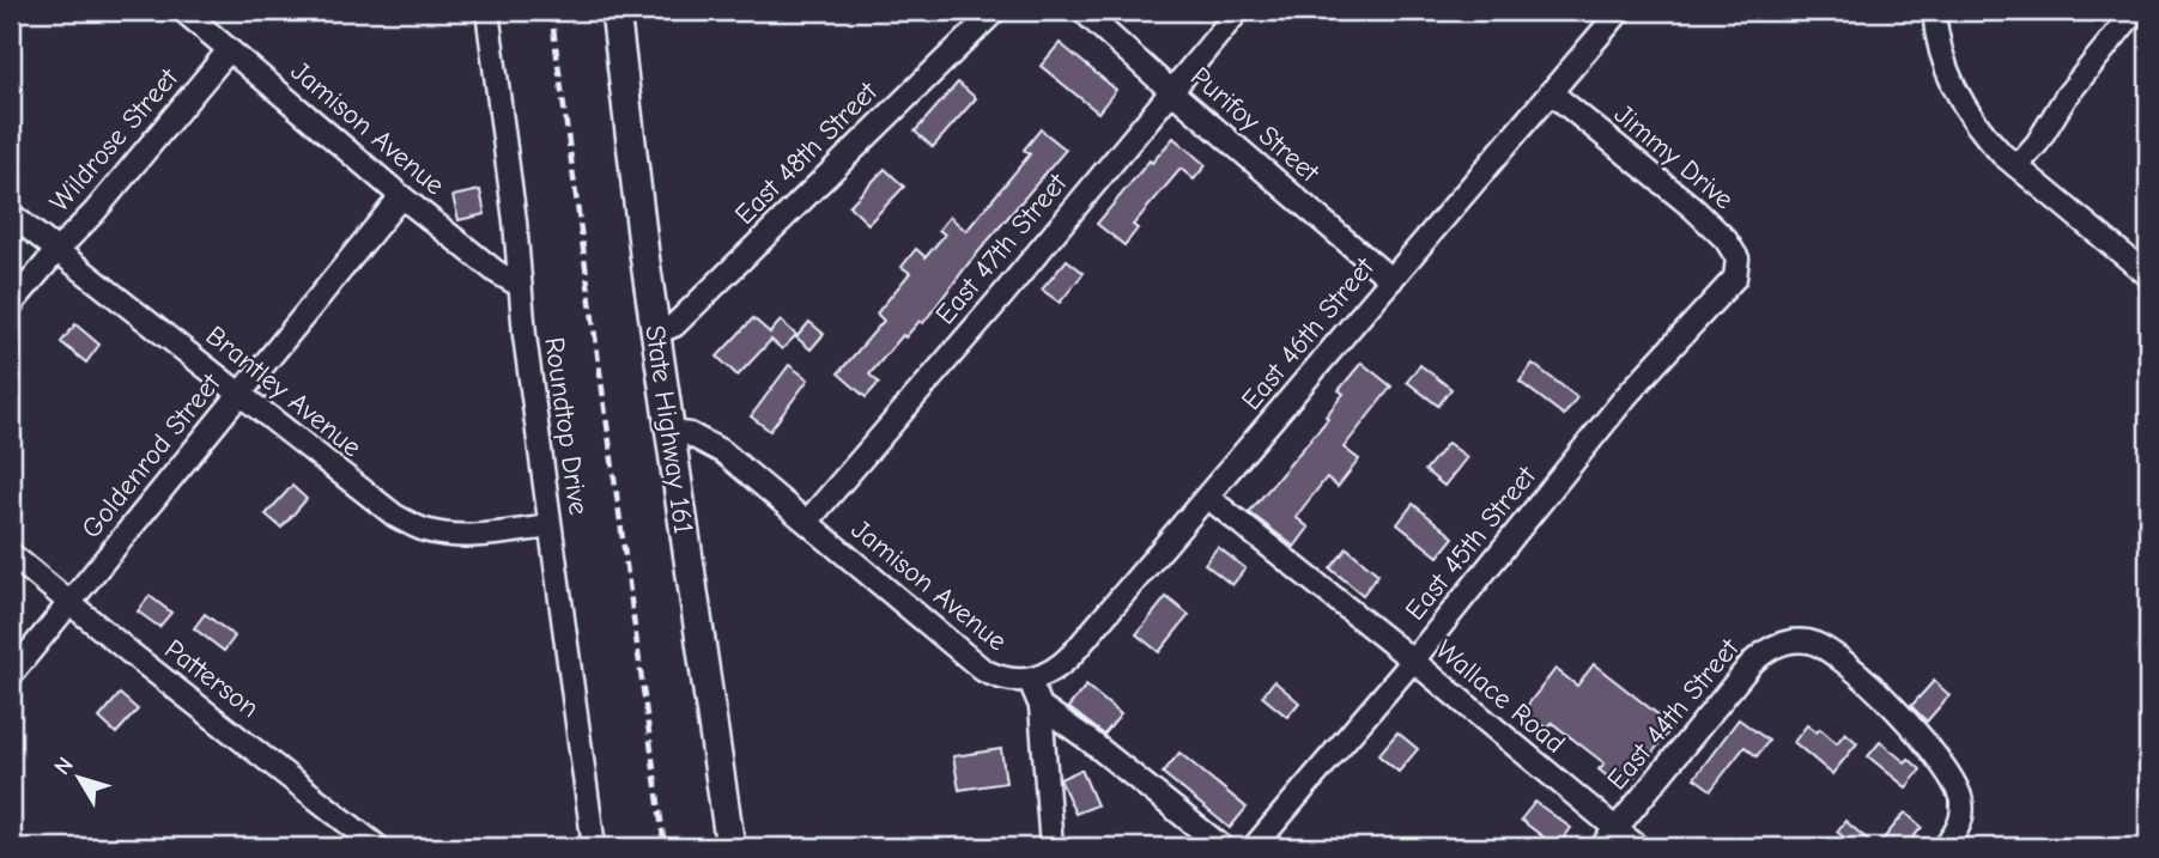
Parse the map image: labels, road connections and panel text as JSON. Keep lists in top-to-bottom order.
{
  "streets": {
    "main road": ["State Highway 161"],
    "street": [
      "Purifoy Street",
      "Jamison Avenue",
      "Wildrose Street",
      "East 48th Street",
      "Jimmy Drive",
      "East 47th Street",
      "East 46th Street",
      "Brantley Avenue",
      "Roundtop Drive",
      "Goldenrod Street",
      "East 45th Street",
      "Patterson",
      "Wallace Road",
      "East 44th Street"
    ]
  },
  "crossings": [
    ["Purifoy Street", "East 47th Street"],
    ["Purifoy Street", "East 46th Street"],
    ["Jamison Avenue", "Wildrose Street"],
    ["Jamison Avenue", "East 47th Street"],
    ["Jamison Avenue", "East 46th Street"],
    ["Jamison Avenue", "Roundtop Drive"],
    ["Jamison Avenue", "State Highway 161"],
    ["Jamison Avenue", "Goldenrod Street"],
    ["Wildrose Street", "Brantley Avenue"],
    ["East 48th Street", "State Highway 161"],
    ["Jimmy Drive", "East 46th Street"],
    ["Jimmy Drive", "East 45th Street"],
    ["East 46th Street", "Wallace Road"],
    ["Brantley Avenue", "Roundtop Drive"],
    ["Brantley Avenue", "Goldenrod Street"],
    ["Goldenrod Street", "Patterson"],
    ["East 45th Street", "Wallace Road"],
    ["Wallace Road", "East 44th Street"]
  ],
  "north": "top left"
}
